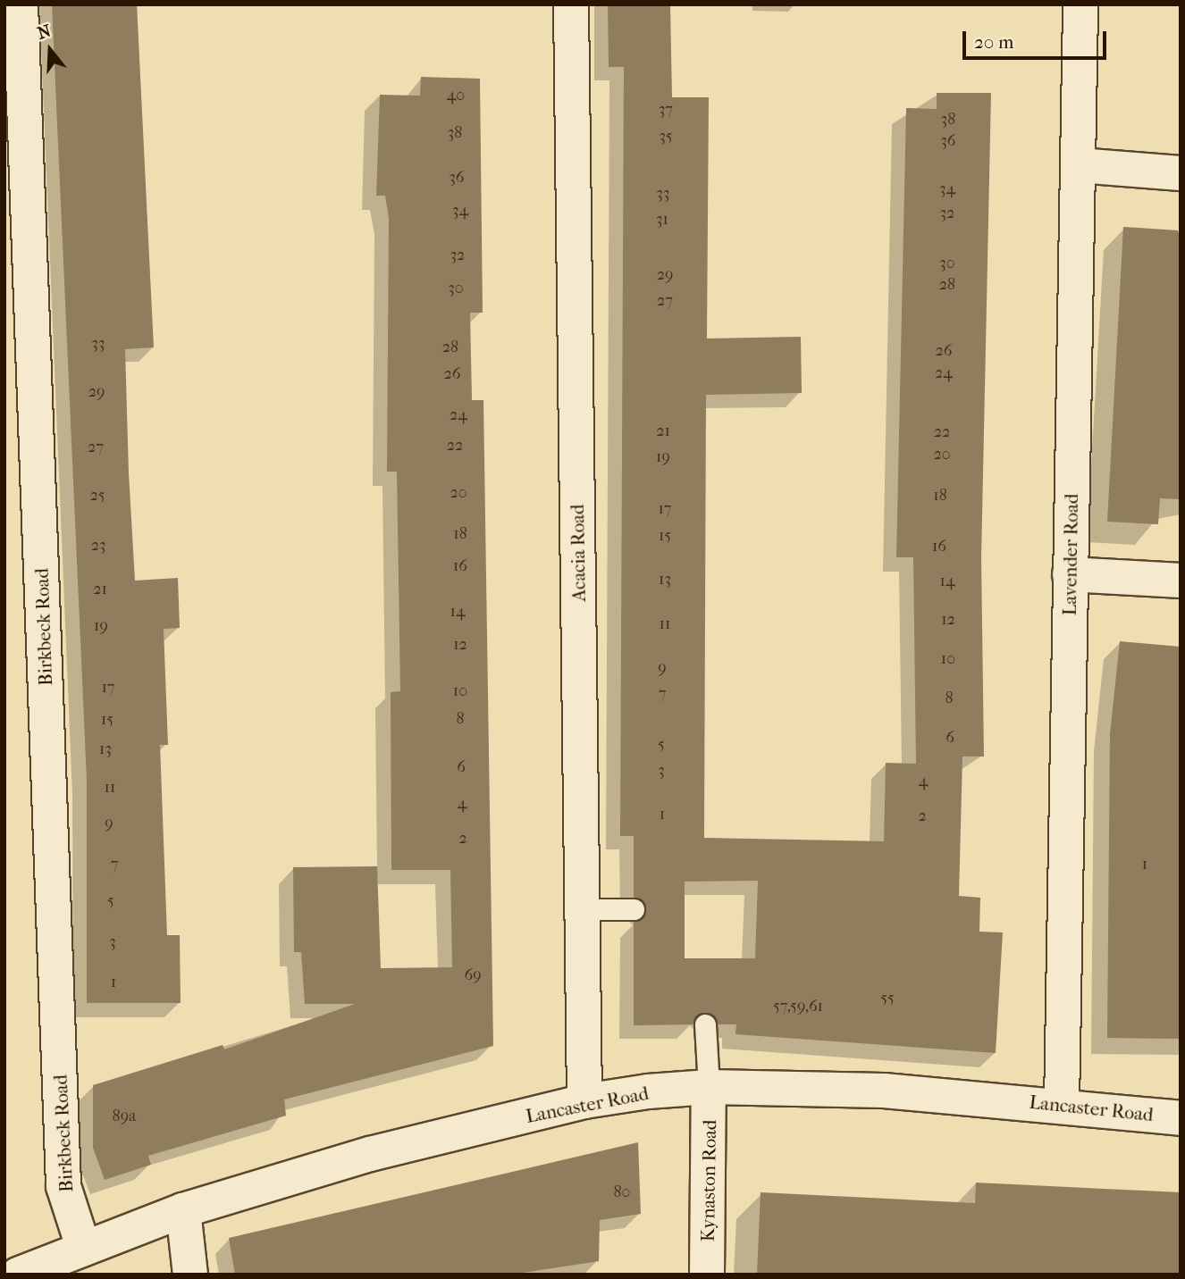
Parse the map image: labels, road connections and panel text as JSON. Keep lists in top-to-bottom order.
{
  "streets": {
    "street": [
      "Acacia Road",
      "Lavender Road",
      "Birkbeck Road",
      "Lancaster Road",
      "Kynaston Road"
    ]
  },
  "crossings": [
    ["Acacia Road", "Lancaster Road"],
    ["Lavender Road", "Lancaster Road"],
    ["Birkbeck Road", "Lancaster Road"],
    ["Lancaster Road", "Kynaston Road"]
  ],
  "house_numbers": [
    "40",
    "37",
    "38",
    "38",
    "35",
    "36",
    "36",
    "34",
    "33",
    "34",
    "32",
    "31",
    "32",
    "30",
    "29",
    "28",
    "30",
    "27",
    "33",
    "28",
    "26",
    "24",
    "26",
    "29",
    "24",
    "21",
    "22",
    "22",
    "27",
    "20",
    "19",
    "20",
    "25",
    "18",
    "17",
    "18",
    "15",
    "23",
    "16",
    "16",
    "13",
    "14",
    "21",
    "14",
    "12",
    "11",
    "19",
    "12",
    "10",
    "9",
    "17",
    "10",
    "7",
    "8",
    "8",
    "15",
    "6",
    "5",
    "13",
    "6",
    "3",
    "4",
    "11",
    "4",
    "1",
    "2",
    "9",
    "2",
    "7",
    "1",
    "5",
    "3",
    "69",
    "1",
    "55",
    "57,59,61",
    "89a",
    "80"
  ],
  "scale_bar": "20 m",
  "north": "top"
}
